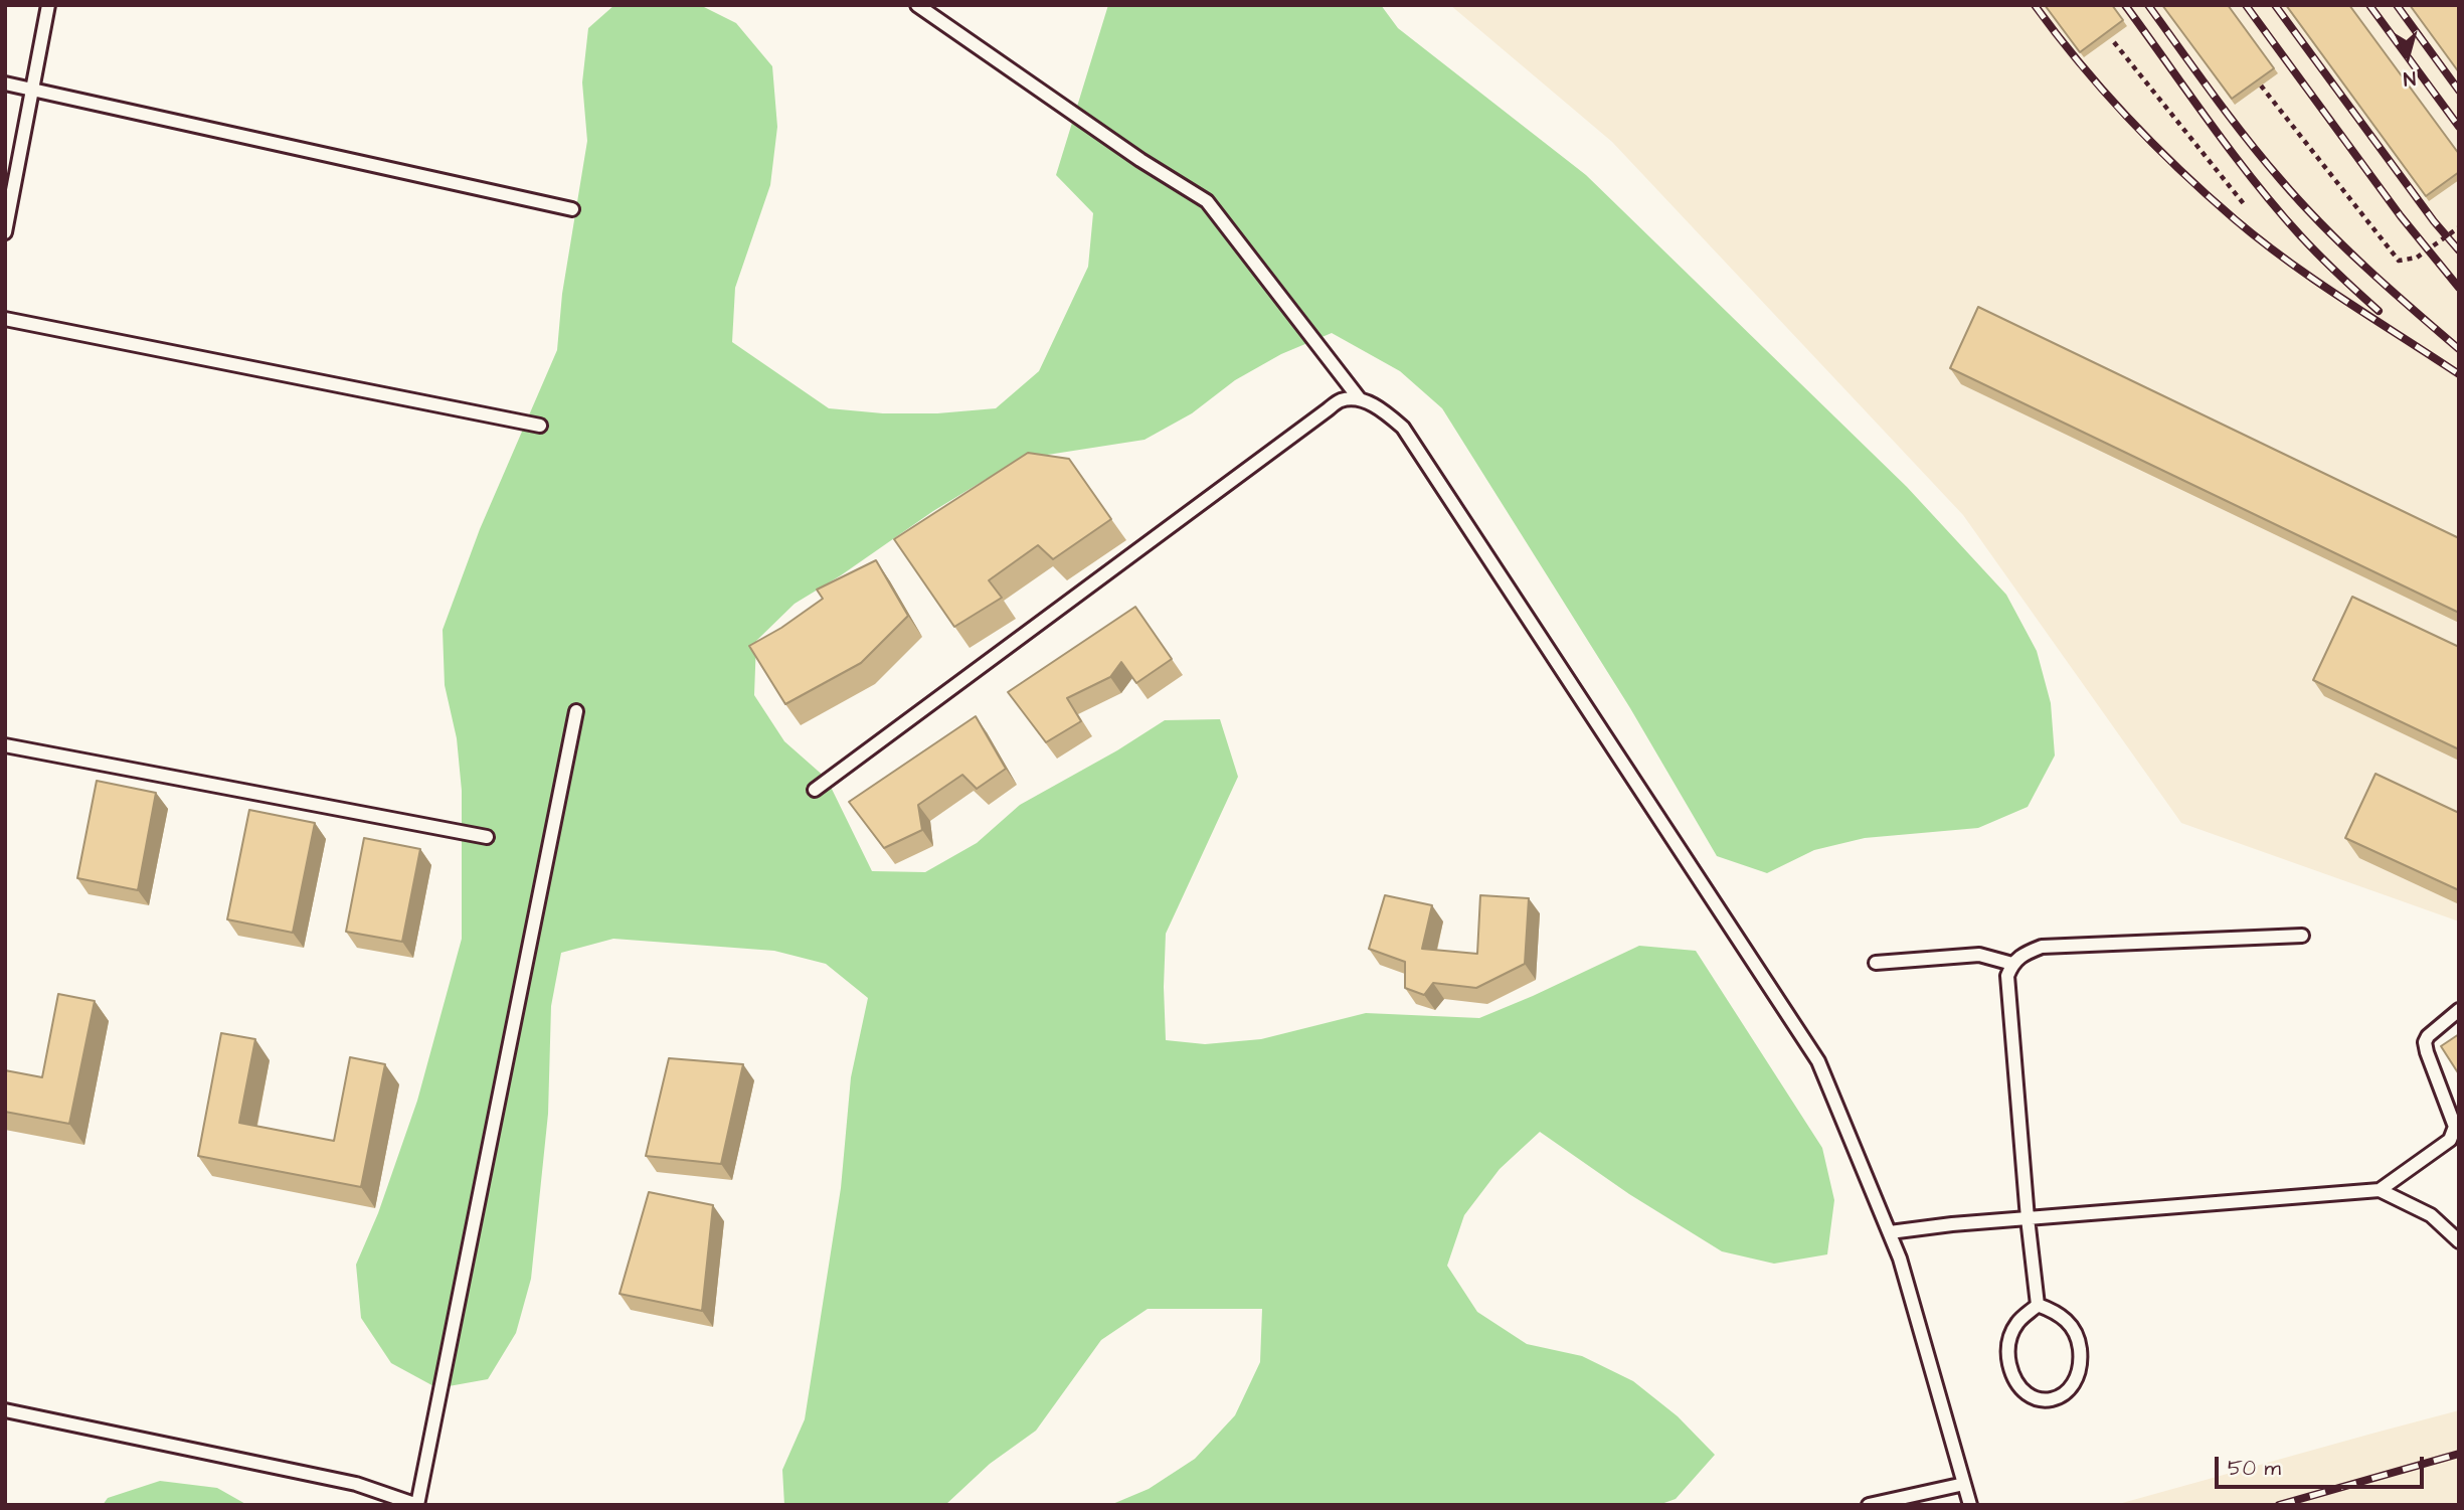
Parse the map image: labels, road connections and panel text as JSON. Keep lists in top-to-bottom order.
{
  "scale_bar": "50 m",
  "north": "bottom"
}
